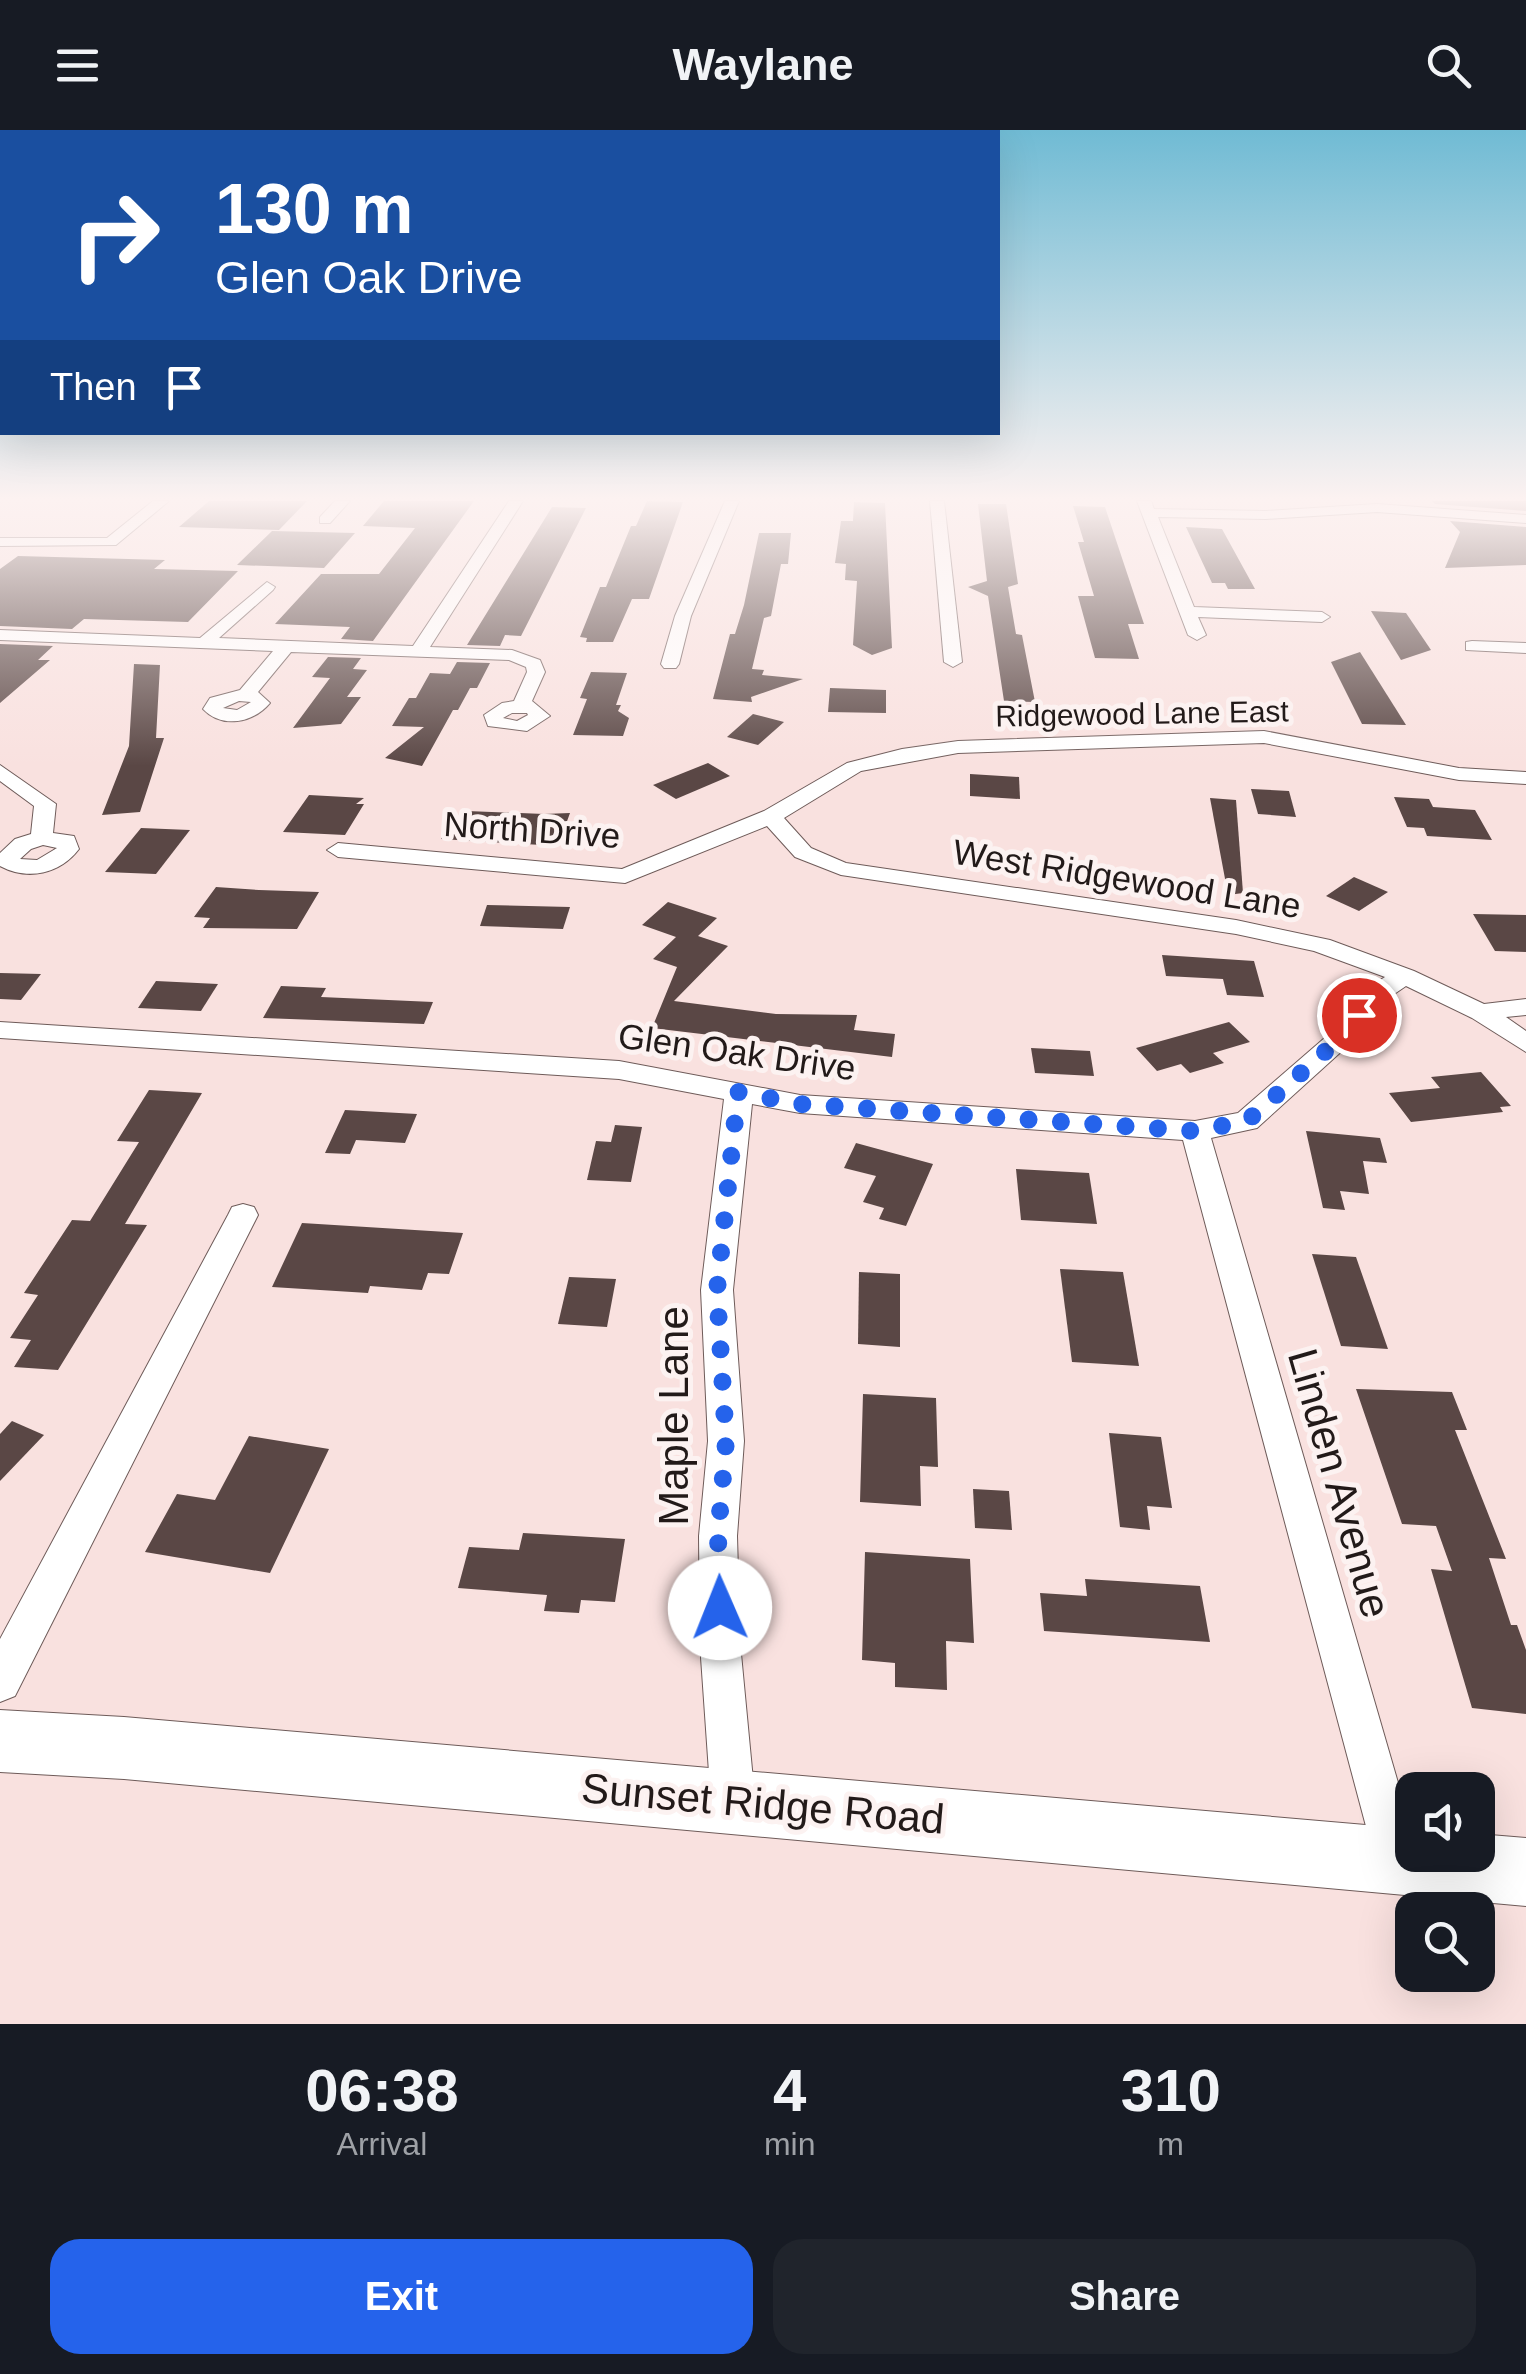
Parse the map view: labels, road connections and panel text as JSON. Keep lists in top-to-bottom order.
{
  "streets": {
    "street": [
      "Ridgewood Lane East",
      "North Drive",
      "West Ridgewood Lane",
      "Glen Oak Drive",
      "Maple Lane",
      "Linden Avenue",
      "Sunset Ridge Road"
    ]
  },
  "crossings": [
    ["Ridgewood Lane East", "North Drive"],
    ["Ridgewood Lane East", "West Ridgewood Lane"],
    ["North Drive", "West Ridgewood Lane"],
    ["West Ridgewood Lane", "Glen Oak Drive"],
    ["Glen Oak Drive", "Maple Lane"],
    ["Glen Oak Drive", "Linden Avenue"],
    ["Maple Lane", "Sunset Ridge Road"]
  ],
  "page": {
    "header": "Waylane",
    "turn": ["130 m", "Glen Oak Drive"],
    "then": "Then",
    "eta": [
      "06:38",
      "Arrival",
      "4",
      "min",
      "310",
      "m"
    ],
    "buttons": ["Exit", "Share"]
  }
}
